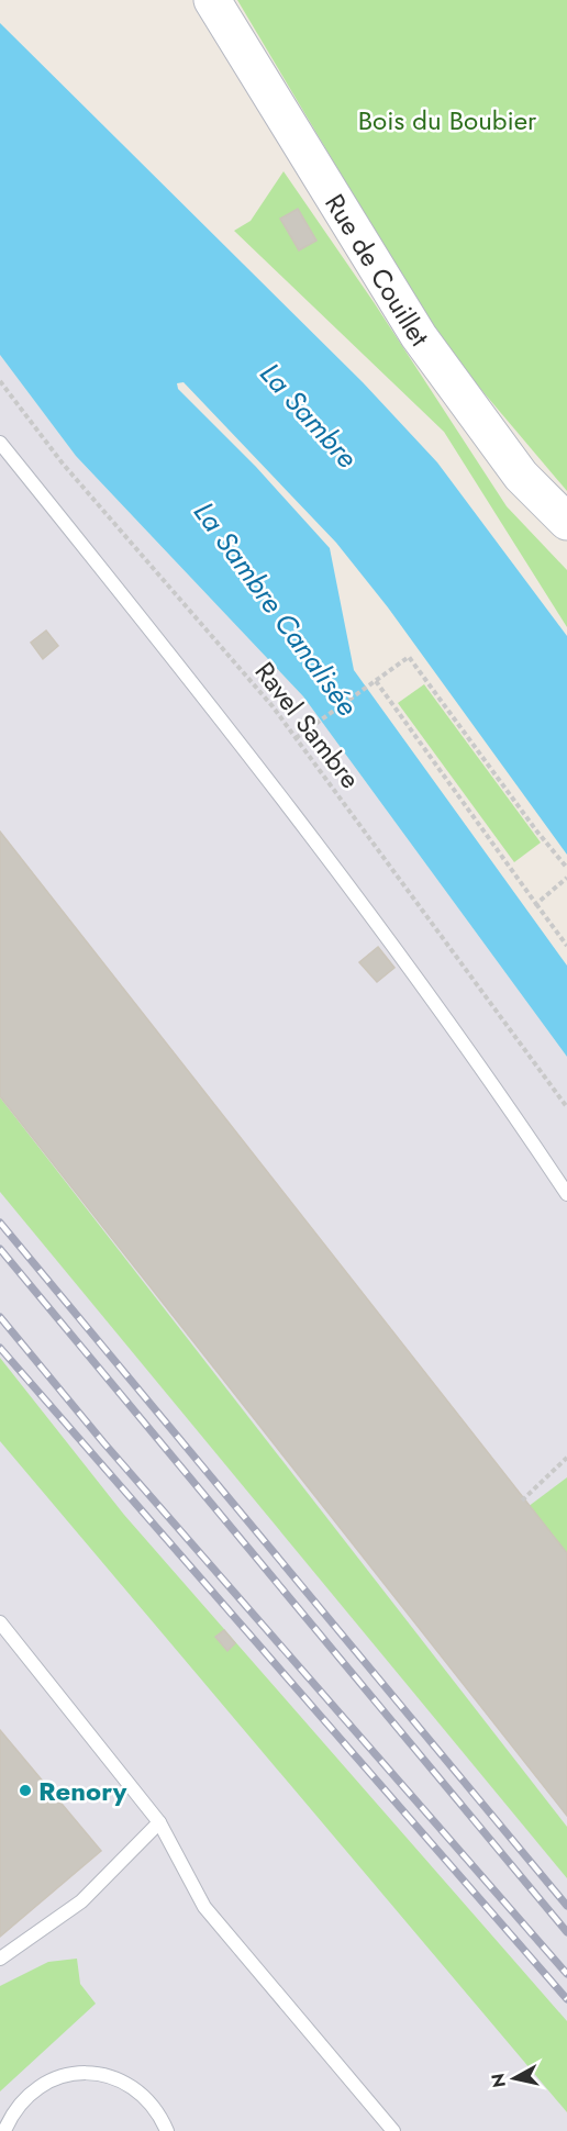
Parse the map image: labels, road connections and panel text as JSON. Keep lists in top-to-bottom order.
{
  "streets": {
    "main road": ["Rue de Couillet"],
    "path": ["Ravel Sambre"]
  },
  "water": ["La Sambre", "La Sambre Canalisée"],
  "parks": ["Bois du Boubier"],
  "places": ["Renory"],
  "north": "left"
}
